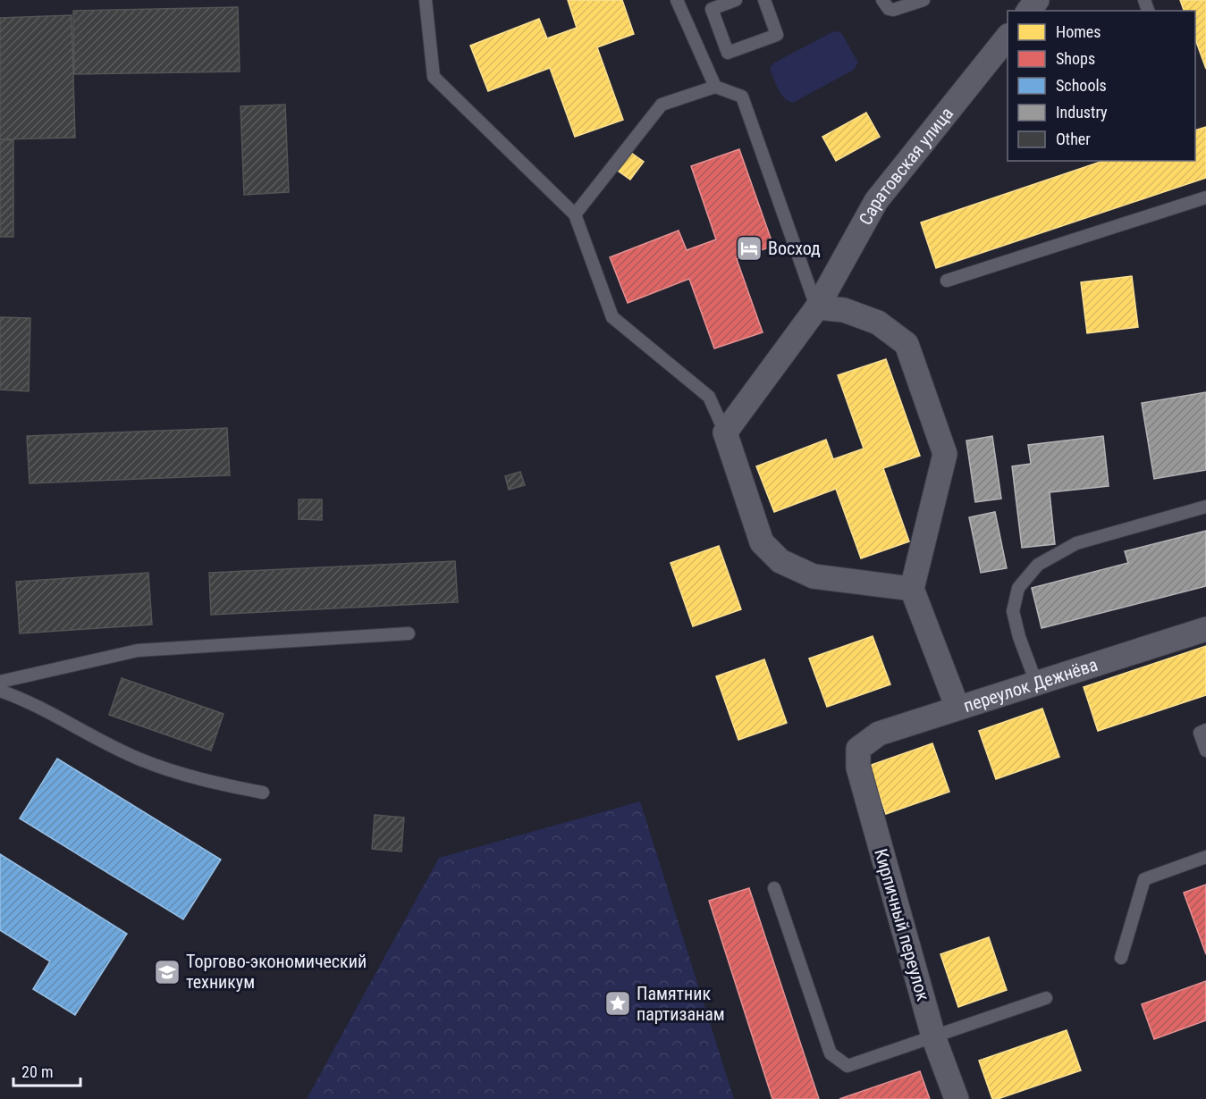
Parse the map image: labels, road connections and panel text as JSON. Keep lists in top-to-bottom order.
{
  "streets": {
    "street": ["Саратовская улица", "переулок Дежнёва", "Кирпичный переулок"]
  },
  "crossings": [
    ["переулок Дежнёва", "Кирпичный переулок"]
  ],
  "places": {
    "hotel": ["Восход"],
    "school or university": ["Торгово-экономический техникум"],
    "place": ["Памятник партизанам"]
  },
  "legend": [
    "Homes",
    "Shops",
    "Schools",
    "Industry",
    "Other"
  ],
  "scale_bar": "20 m"
}
